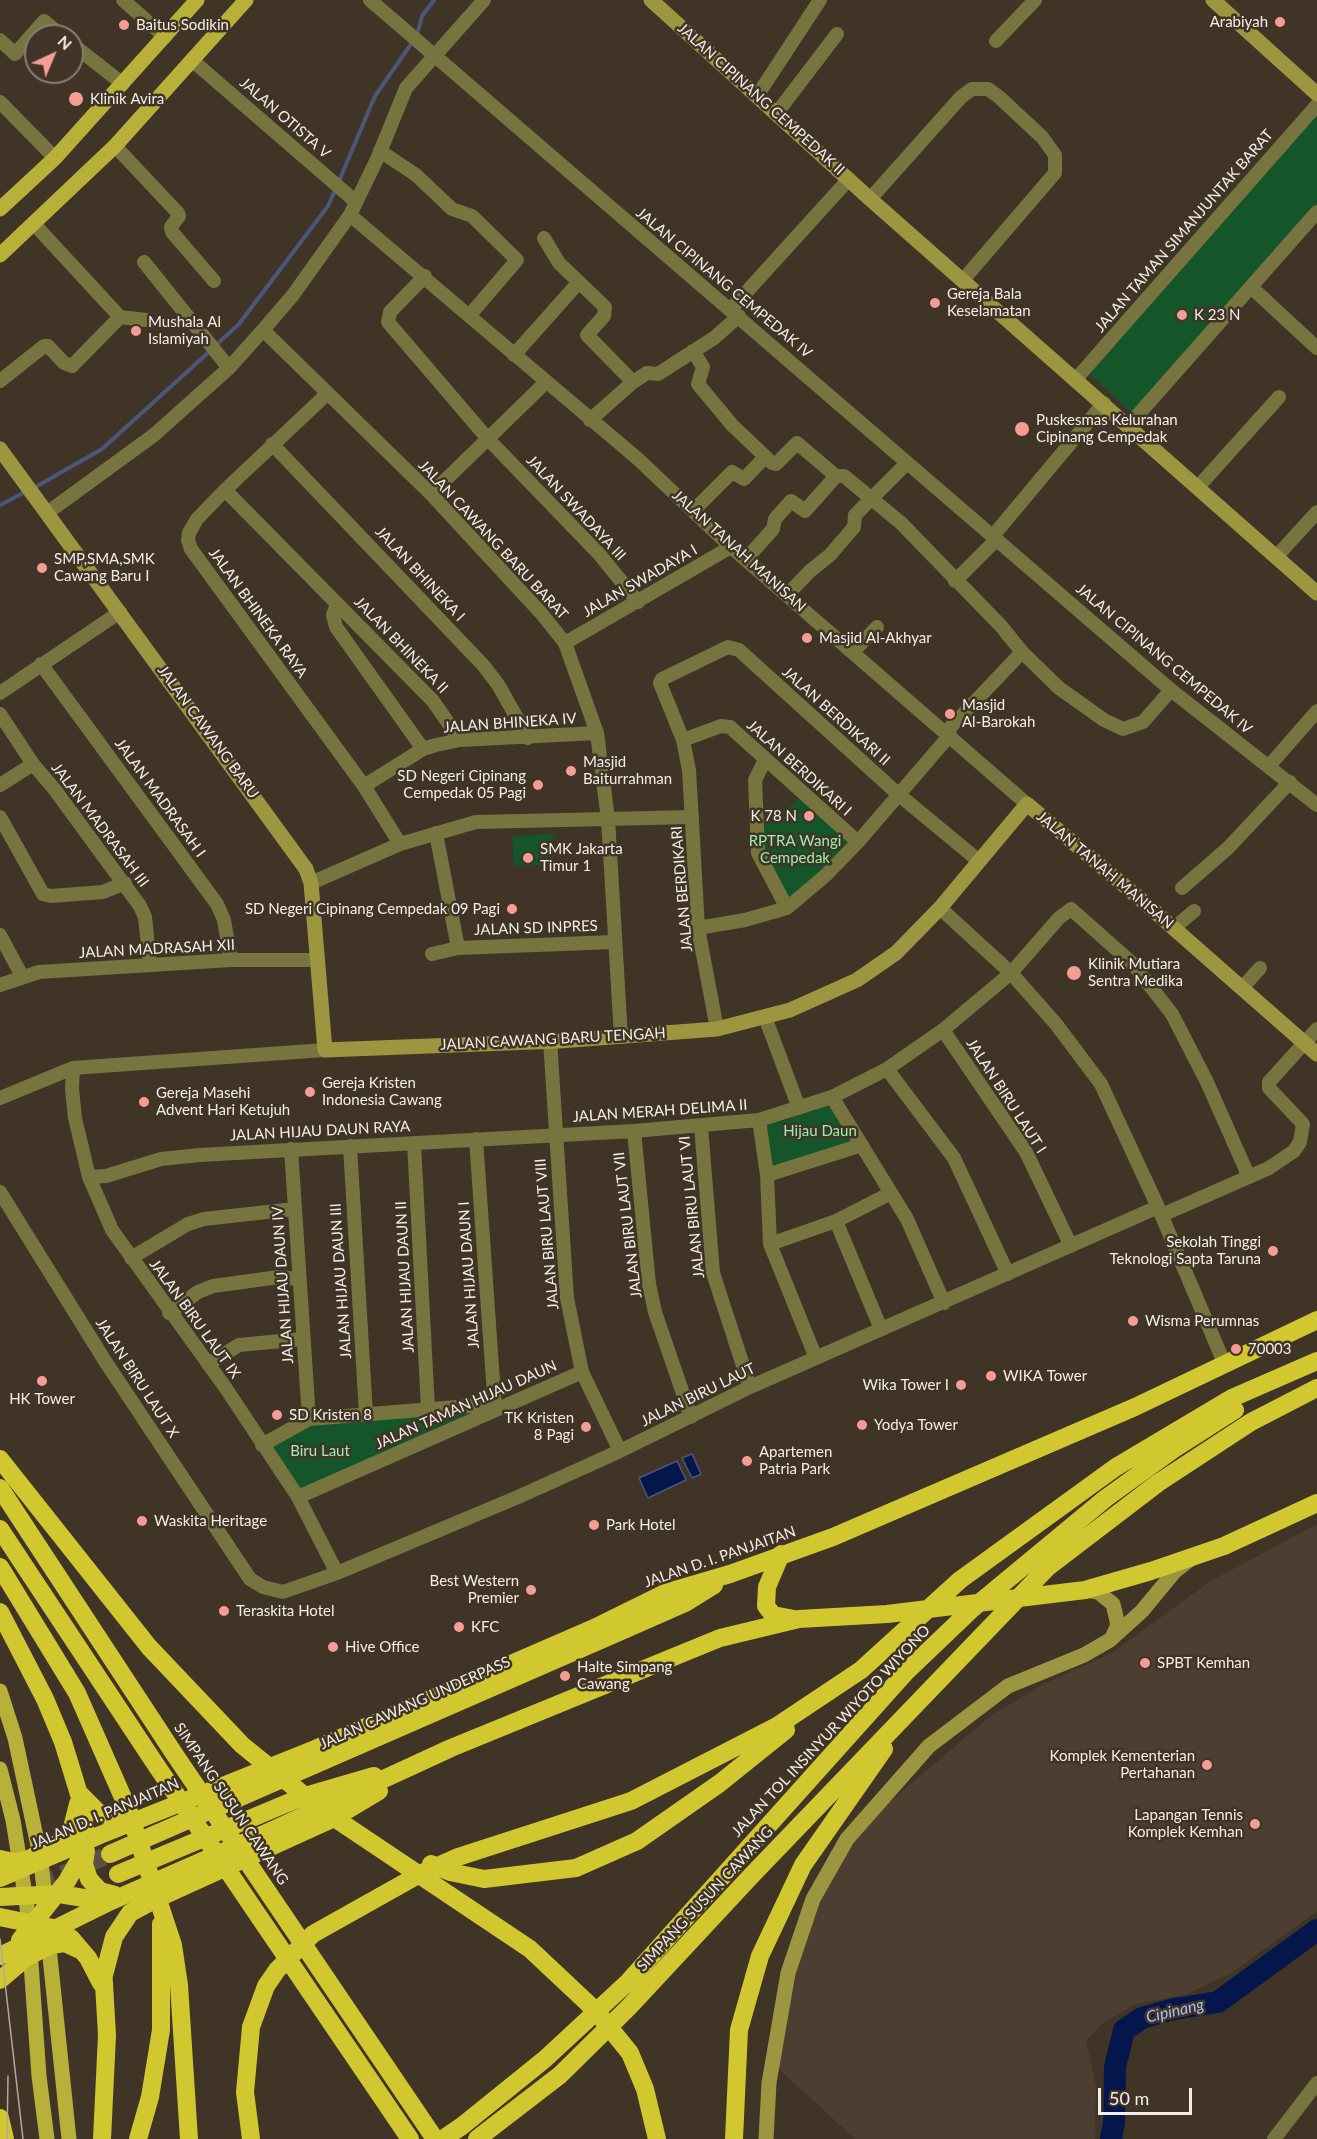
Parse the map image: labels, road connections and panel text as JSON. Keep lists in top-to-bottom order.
{
  "streets": {
    "highway": [
      "JALAN D. I. PANJAITAN",
      "JALAN CAWANG UNDERPASS",
      "JALAN TOL INSINYUR WIYOTO WIYONO",
      "SIMPANG SUSUN CAWANG"
    ],
    "street": [
      "JALAN CIPINANG CEMPEDAK II",
      "JALAN OTISTA V",
      "JALAN TAMAN SIMANJUNTAK BARAT",
      "JALAN CIPINANG CEMPEDAK IV",
      "JALAN SWADAYA III",
      "JALAN CAWANG BARU BARAT",
      "JALAN TANAH MANISAN",
      "JALAN BHINEKA I",
      "JALAN SWADAYA I",
      "JALAN BHINEKA RAYA",
      "JALAN BHINEKA II",
      "JALAN BERDIKARI II",
      "JALAN BHINEKA IV",
      "JALAN CAWANG BARU",
      "JALAN BERDIKARI I",
      "JALAN MADRASAH I",
      "JALAN MADRASAH III",
      "JALAN BERDIKARI",
      "JALAN SD INPRES",
      "JALAN MADRASAH XII",
      "JALAN CAWANG BARU TENGAH",
      "JALAN BIRU LAUT I",
      "JALAN MERAH DELIMA II",
      "JALAN HIJAU DAUN RAYA",
      "JALAN BIRU LAUT VI",
      "JALAN BIRU LAUT VII",
      "JALAN BIRU LAUT VIII",
      "JALAN HIJAU DAUN I",
      "JALAN HIJAU DAUN II",
      "JALAN HIJAU DAUN III",
      "JALAN HIJAU DAUN IV",
      "JALAN BIRU LAUT IX",
      "JALAN BIRU LAUT X",
      "JALAN BIRU LAUT",
      "JALAN TAMAN HIJAU DAUN"
    ]
  },
  "crossings": [
    ["JALAN CIPINANG CEMPEDAK II", "JALAN TAMAN SIMANJUNTAK BARAT"],
    ["JALAN OTISTA V", "JALAN TANAH MANISAN"],
    ["JALAN SWADAYA III", "JALAN TANAH MANISAN"],
    ["JALAN SWADAYA III", "JALAN SWADAYA I"],
    ["JALAN CAWANG BARU BARAT", "JALAN SWADAYA I"],
    ["JALAN CAWANG BARU BARAT", "JALAN BHINEKA RAYA"],
    ["JALAN CAWANG BARU BARAT", "JALAN BHINEKA IV"],
    ["JALAN CAWANG BARU BARAT", "JALAN BERDIKARI"],
    ["JALAN CAWANG BARU BARAT", "JALAN SD INPRES"],
    ["JALAN CAWANG BARU BARAT", "JALAN CAWANG BARU TENGAH"],
    ["JALAN TANAH MANISAN", "JALAN SWADAYA I"],
    ["JALAN TANAH MANISAN", "JALAN CAWANG BARU TENGAH"],
    ["JALAN TANAH MANISAN", "JALAN BIRU LAUT"],
    ["JALAN BHINEKA I", "JALAN BHINEKA RAYA"],
    ["JALAN BHINEKA I", "JALAN BHINEKA IV"],
    ["JALAN BHINEKA RAYA", "JALAN BHINEKA II"],
    ["JALAN BHINEKA RAYA", "JALAN BHINEKA IV"],
    ["JALAN BHINEKA II", "JALAN BHINEKA IV"],
    ["JALAN BERDIKARI II", "JALAN BERDIKARI"],
    ["JALAN BERDIKARI II", "JALAN CAWANG BARU TENGAH"],
    ["JALAN CAWANG BARU", "JALAN MADRASAH XII"],
    ["JALAN CAWANG BARU", "JALAN CAWANG BARU TENGAH"],
    ["JALAN BERDIKARI I", "JALAN BERDIKARI"],
    ["JALAN MADRASAH I", "JALAN MADRASAH XII"],
    ["JALAN MADRASAH III", "JALAN MADRASAH XII"],
    ["JALAN BERDIKARI", "JALAN CAWANG BARU TENGAH"],
    ["JALAN CAWANG BARU TENGAH", "JALAN BIRU LAUT VIII"],
    ["JALAN CAWANG BARU TENGAH", "JALAN BIRU LAUT IX"],
    ["JALAN BIRU LAUT I", "JALAN MERAH DELIMA II"],
    ["JALAN BIRU LAUT I", "JALAN BIRU LAUT"],
    ["JALAN MERAH DELIMA II", "JALAN HIJAU DAUN RAYA"],
    ["JALAN MERAH DELIMA II", "JALAN BIRU LAUT VI"],
    ["JALAN MERAH DELIMA II", "JALAN BIRU LAUT VII"],
    ["JALAN MERAH DELIMA II", "JALAN BIRU LAUT VIII"],
    ["JALAN MERAH DELIMA II", "JALAN BIRU LAUT"],
    ["JALAN HIJAU DAUN RAYA", "JALAN BIRU LAUT VIII"],
    ["JALAN HIJAU DAUN RAYA", "JALAN HIJAU DAUN I"],
    ["JALAN HIJAU DAUN RAYA", "JALAN HIJAU DAUN II"],
    ["JALAN HIJAU DAUN RAYA", "JALAN HIJAU DAUN III"],
    ["JALAN HIJAU DAUN RAYA", "JALAN HIJAU DAUN IV"],
    ["JALAN HIJAU DAUN RAYA", "JALAN BIRU LAUT IX"],
    ["JALAN BIRU LAUT VI", "JALAN BIRU LAUT"],
    ["JALAN BIRU LAUT VII", "JALAN BIRU LAUT"],
    ["JALAN BIRU LAUT VIII", "JALAN BIRU LAUT"],
    ["JALAN BIRU LAUT VIII", "JALAN TAMAN HIJAU DAUN"],
    ["JALAN HIJAU DAUN I", "JALAN TAMAN HIJAU DAUN"],
    ["JALAN HIJAU DAUN II", "JALAN TAMAN HIJAU DAUN"],
    ["JALAN HIJAU DAUN III", "JALAN TAMAN HIJAU DAUN"],
    ["JALAN HIJAU DAUN IV", "JALAN TAMAN HIJAU DAUN"],
    ["JALAN BIRU LAUT IX", "JALAN BIRU LAUT"],
    ["JALAN BIRU LAUT IX", "JALAN TAMAN HIJAU DAUN"],
    ["JALAN BIRU LAUT X", "JALAN BIRU LAUT"],
    ["JALAN D. I. PANJAITAN", "JALAN CAWANG UNDERPASS"],
    ["JALAN TOL INSINYUR WIYOTO WIYONO", "SIMPANG SUSUN CAWANG"]
  ],
  "water": ["Cipinang"],
  "parks": ["RPTRA Wangi Cempedak", "Hijau Daun", "Biru Laut"],
  "places": [
    "Arabiyah",
    "Baitus Sodikin",
    "Klinik Avira",
    "Gereja Bala Keselamatan",
    "K 23 N",
    "Mushala Al Islamiyah",
    "Puskesmas Kelurahan Cipinang Cempedak",
    "SMP,SMA,SMK Cawang Baru I",
    "Masjid Al-Akhyar",
    "Masjid Al-Barokah",
    "Masjid Baiturrahman",
    "SD Negeri Cipinang Cempedak 05 Pagi",
    "K 78 N",
    "SMK Jakarta Timur 1",
    "SD Negeri Cipinang Cempedak 09 Pagi",
    "Klinik Mutiara Sentra Medika",
    "Gereja Kristen Indonesia Cawang",
    "Gereja Masehi Advent Hari Ketujuh",
    "Sekolah Tinggi Teknologi Sapta Taruna",
    "Wisma Perumnas",
    "70003",
    "WIKA Tower",
    "HK Tower",
    "Wika Tower I",
    "SD Kristen 8",
    "Yodya Tower",
    "TK Kristen 8 Pagi",
    "Apartemen Patria Park",
    "Waskita Heritage",
    "Park Hotel",
    "Best Western Premier",
    "Teraskita Hotel",
    "KFC",
    "Hive Office",
    "SPBT Kemhan",
    "Halte Simpang Cawang",
    "Komplek Kementerian Pertahanan",
    "Lapangan Tennis Komplek Kemhan"
  ],
  "scale_bar": "50 m",
  "north": "top right"
}
